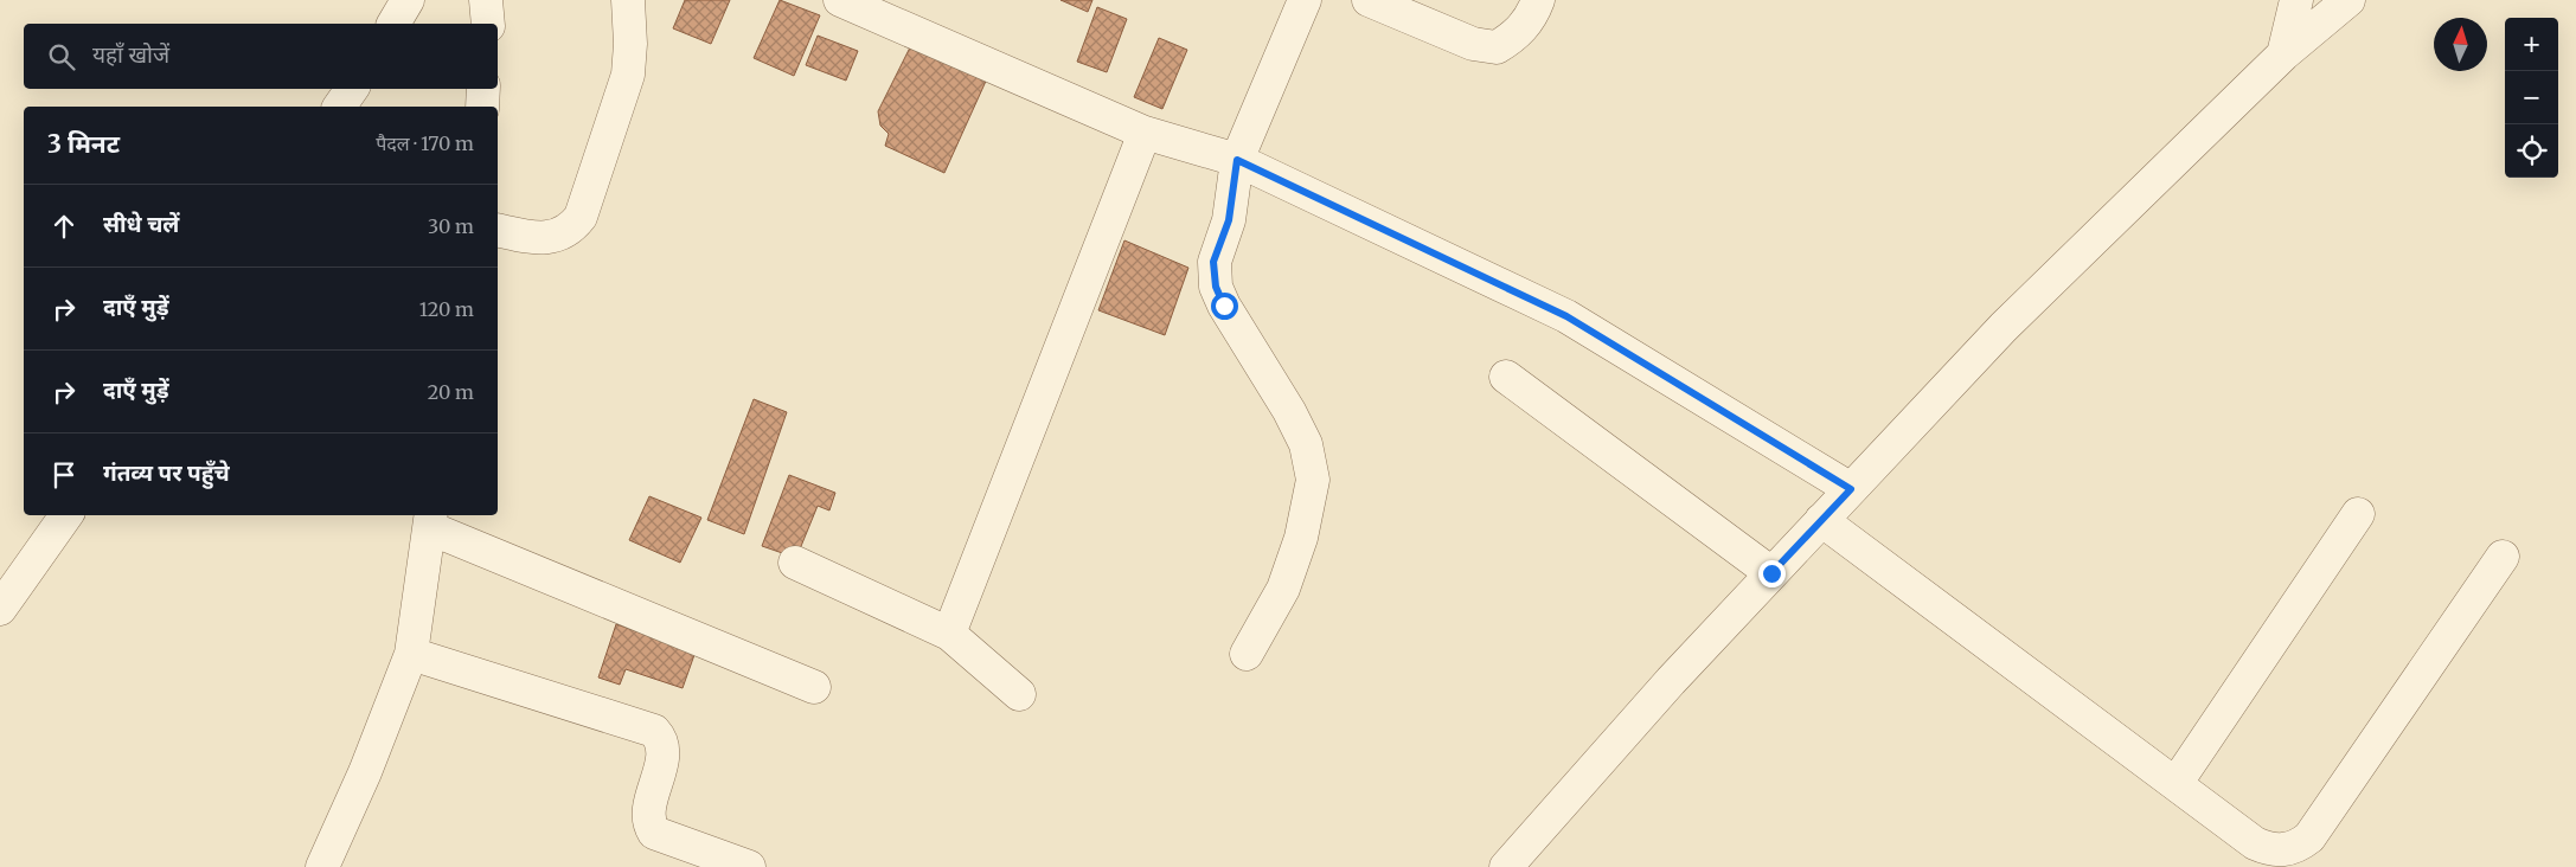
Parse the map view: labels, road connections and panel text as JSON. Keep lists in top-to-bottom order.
{
  "north": "top",
  "page": {
    "map_buttons": ["+", "−"],
    "search": "यहाँ खोजें",
    "heading": ["3 मिनट", "पैदल · 170 m"],
    "list": [
      ["सीधे चलें", "30 m"],
      ["दाएँ मुड़ें", "120 m"],
      ["दाएँ मुड़ें", "20 m"],
      "गंतव्य पर पहुँचे"
    ]
  }
}
